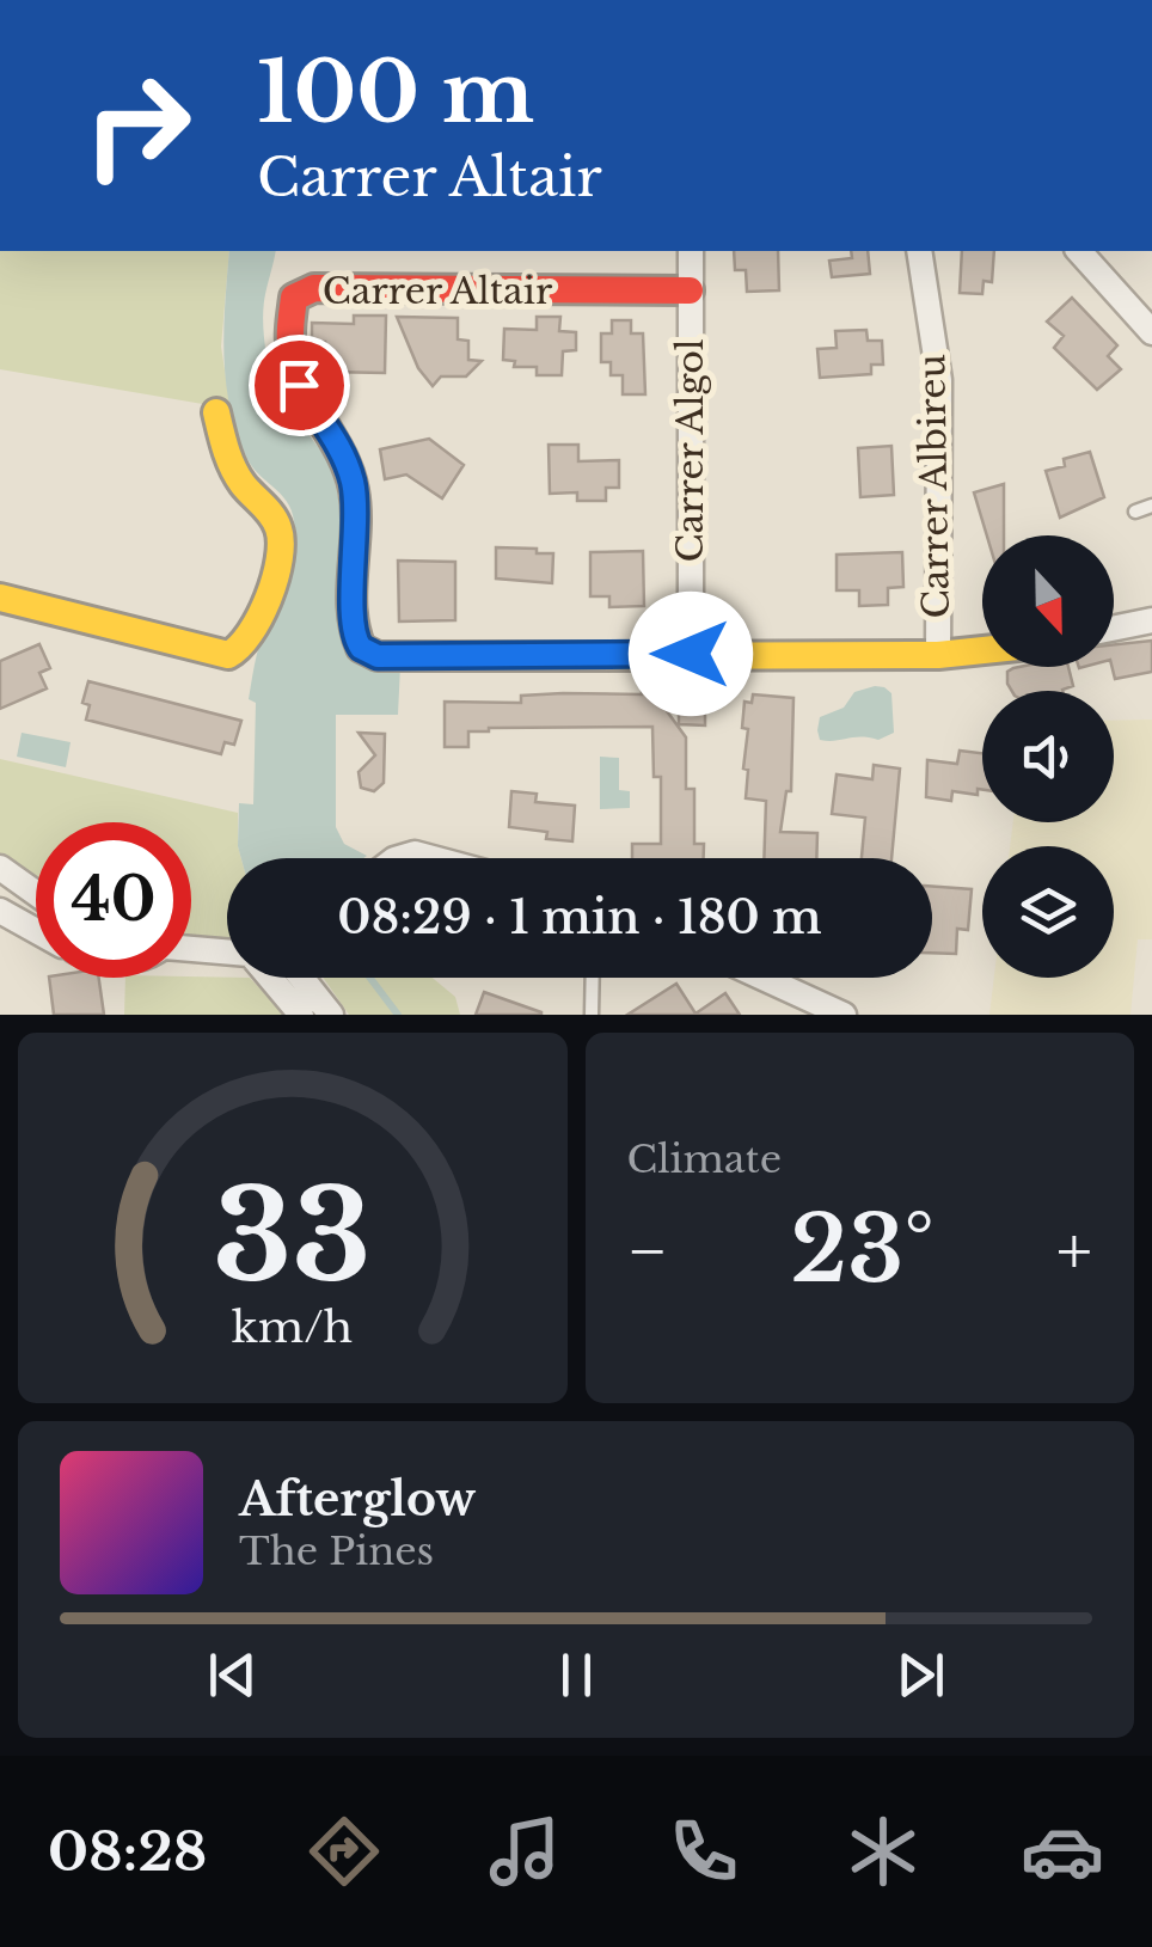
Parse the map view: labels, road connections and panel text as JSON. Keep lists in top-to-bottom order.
{
  "streets": {
    "street": ["Carrer Altair", "Carrer Algol", "Carrer Albireu"]
  },
  "crossings": [
    ["Carrer Altair", "Carrer Algol"],
    ["Carrer Altair", "Carrer Albireu"]
  ],
  "north": "bottom",
  "page": {
    "turn": ["100 m", "Carrer Altair"],
    "limit": "40",
    "trip": "08:29 · 1 min · 180 m",
    "tile": "Climate",
    "heat": ["−", "23°", "+"],
    "song": ["Afterglow", "The Pines"],
    "tabs": "08:28",
    "gauge": ["33", "km/h"]
  }
}
